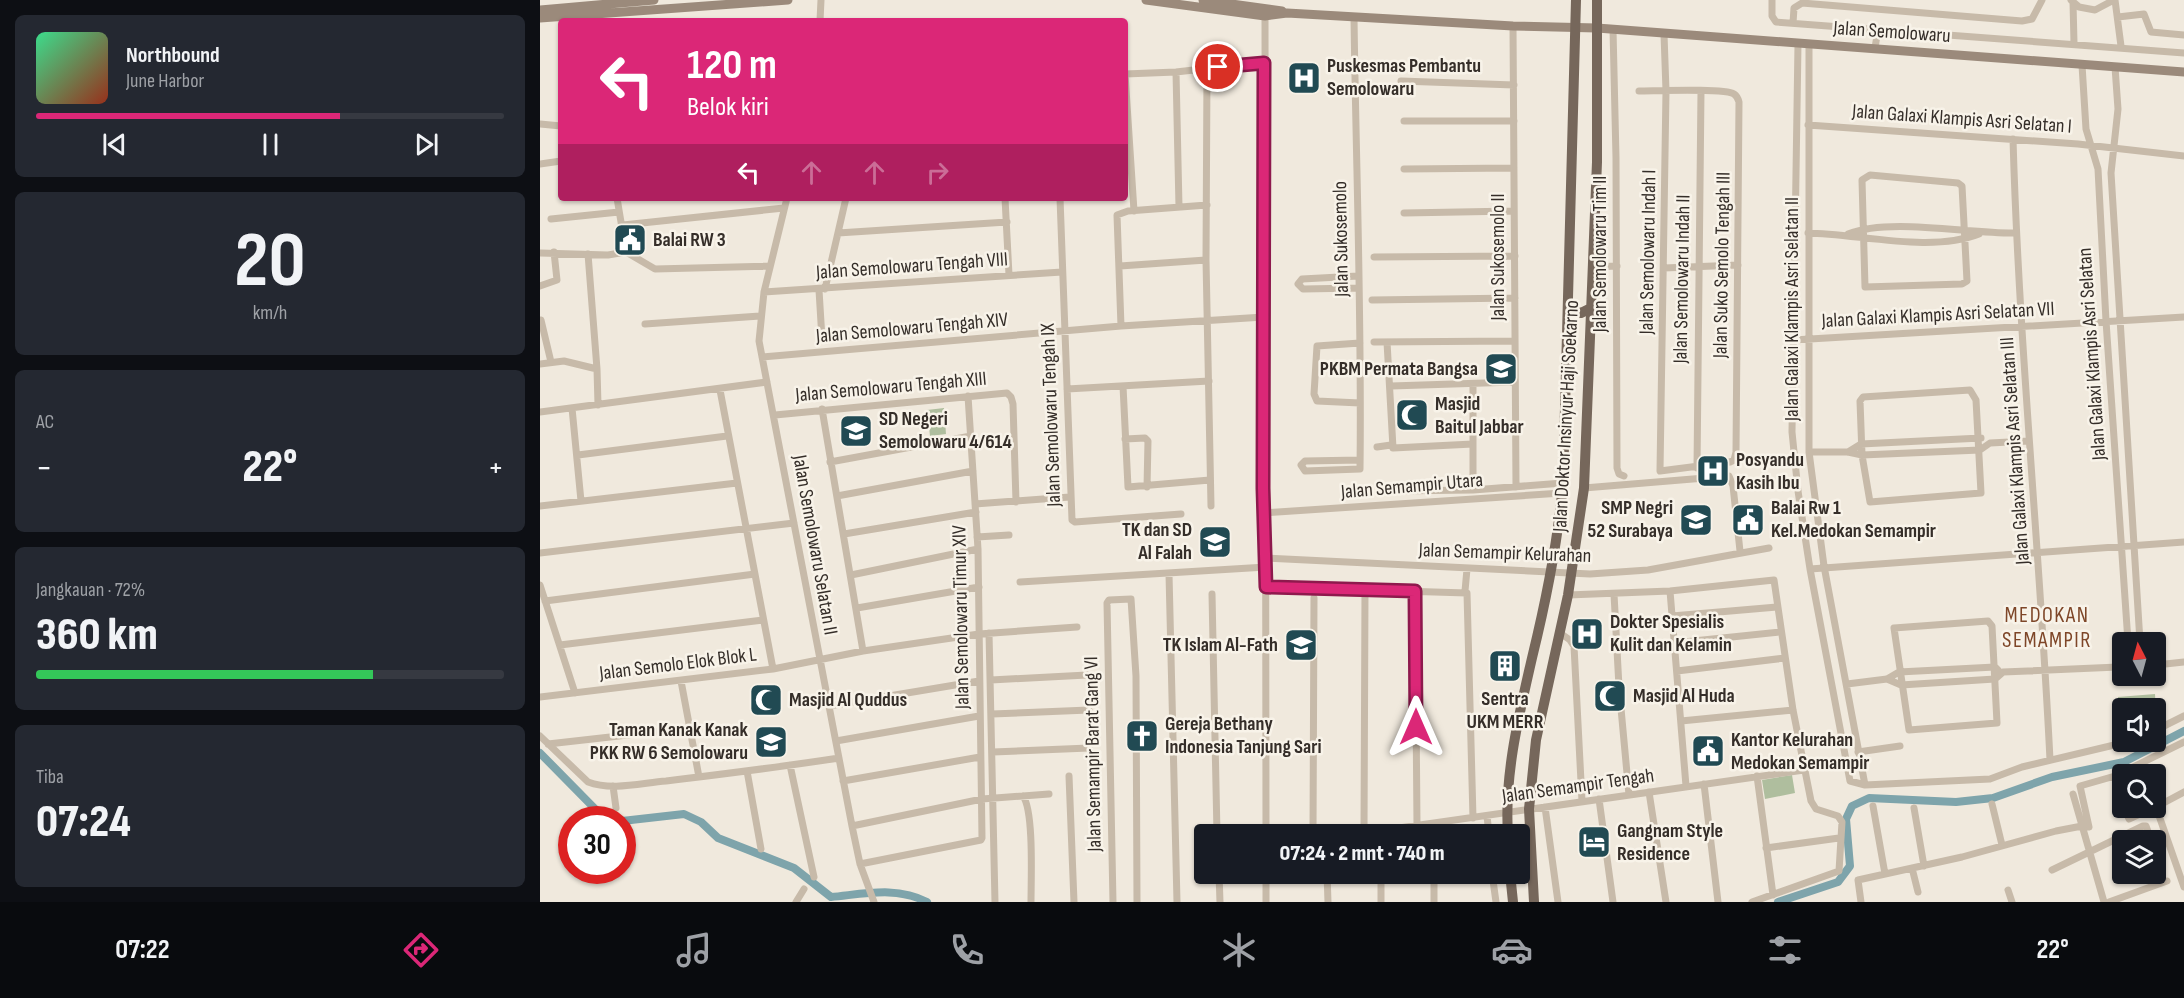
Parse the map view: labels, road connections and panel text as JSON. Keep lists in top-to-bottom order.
{
  "streets": {
    "main road": ["Jalan Semolowaru", "Jalan Doktor Insinyur Haji Soekarno"],
    "street": [
      "Jalan Galaxi Klampis Asri Selatan I",
      "Jalan Sukosemolo",
      "Jalan Semolowaru Indah I",
      "Jalan Semolowaru Tim II",
      "Jalan Sukosemolo II",
      "Jalan Suko Semolo Tengah III",
      "Jalan Semolowaru Tengah VIII",
      "Jalan Semolowaru Indah II",
      "Jalan Galaxi Klampis Asri Selatan II",
      "Jalan Galaxi Klampis Asri Selatan VII",
      "Jalan Semolowaru Tengah XIV",
      "Jalan Galaxi Klampis Asri Selatan",
      "Jalan Semolowaru Tengah XIII",
      "Jalan Semolowaru Tengah IX",
      "Jalan Galaxi Klampis Asri Selatan III",
      "Jalan Semampir Utara",
      "Jalan Semolowaru Selatan II",
      "Jalan Semampir Kelurahan",
      "Jalan Semolowaru Timur XIV",
      "Jalan Semolo Elok Blok L",
      "Jalan Semampir Barat Gang VI",
      "Jalan Semampir Tengah"
    ]
  },
  "crossings": [
    ["Jalan Semolowaru", "Jalan Sukosemolo"],
    ["Jalan Semolowaru", "Jalan Semolowaru Indah I"],
    ["Jalan Semolowaru", "Jalan Semolowaru Tim II"],
    ["Jalan Semolowaru", "Jalan Sukosemolo II"],
    ["Jalan Semolowaru", "Jalan Galaxi Klampis Asri Selatan II"],
    ["Jalan Semolowaru", "Jalan Galaxi Klampis Asri Selatan"],
    ["Jalan Semolowaru", "Jalan Doktor Insinyur Haji Soekarno"],
    ["Jalan Galaxi Klampis Asri Selatan I", "Jalan Galaxi Klampis Asri Selatan II"],
    ["Jalan Galaxi Klampis Asri Selatan I", "Jalan Galaxi Klampis Asri Selatan"],
    ["Jalan Galaxi Klampis Asri Selatan I", "Jalan Galaxi Klampis Asri Selatan III"],
    ["Jalan Semolowaru Indah I", "Jalan Suko Semolo Tengah III"],
    ["Jalan Suko Semolo Tengah III", "Jalan Semolowaru Indah II"],
    ["Jalan Semolowaru Tengah VIII", "Jalan Semolowaru Tengah IX"],
    ["Jalan Semolowaru Tengah VIII", "Jalan Semolowaru Selatan II"],
    ["Jalan Galaxi Klampis Asri Selatan II", "Jalan Galaxi Klampis Asri Selatan VII"],
    ["Jalan Galaxi Klampis Asri Selatan VII", "Jalan Galaxi Klampis Asri Selatan"],
    ["Jalan Galaxi Klampis Asri Selatan VII", "Jalan Galaxi Klampis Asri Selatan III"],
    ["Jalan Semolowaru Tengah XIV", "Jalan Semolowaru Tengah IX"],
    ["Jalan Semolowaru Tengah XIV", "Jalan Semolowaru Selatan II"],
    ["Jalan Semolowaru Tengah XIII", "Jalan Semolowaru Selatan II"],
    ["Jalan Semolowaru Tengah XIII", "Jalan Semolowaru Timur XIV"],
    ["Jalan Doktor Insinyur Haji Soekarno", "Jalan Semampir Utara"],
    ["Jalan Doktor Insinyur Haji Soekarno", "Jalan Semampir Kelurahan"],
    ["Jalan Doktor Insinyur Haji Soekarno", "Jalan Semampir Tengah"],
    ["Jalan Semolowaru Selatan II", "Jalan Semolowaru Timur XIV"],
    ["Jalan Semolowaru Selatan II", "Jalan Semolo Elok Blok L"],
    ["Jalan Semolowaru Timur XIV", "Jalan Semolo Elok Blok L"]
  ],
  "districts": ["MEDOKAN SEMAMPIR"],
  "places": {
    "hospital": ["Puskesmas Pembantu Semolowaru", "Posyandu Kasih Ibu", "Dokter Spesialis Kulit dan Kelamin"],
    "public building": ["Balai RW 3", "Balai Rw 1 Kel.Medokan Semampir", "Kantor Kelurahan Medokan Semampir"],
    "school or university": [
      "PKBM Permata Bangsa",
      "SD Negeri Semolowaru 4/614",
      "SMP Negri 52 Surabaya",
      "TK dan SD Al Falah",
      "TK Islam Al-Fath",
      "Taman Kanak Kanak PKK RW 6 Semolowaru"
    ],
    "mosque": ["Masjid Baitul Jabbar", "Masjid Al Huda", "Masjid Al Quddus"],
    "building": ["Sentra UKM MERR"],
    "church": ["Gereja Bethany Indonesia Tanjung Sari"],
    "hotel": ["Gangnam Style Residence"]
  },
  "north": "top",
  "page": {
    "turn": ["120 m", "Belok kiri"],
    "song": ["Northbound", "June Harbor"],
    "tile": [
      ["20", "km/h"],
      "AC",
      ["Jangkauan · 72%", "360 km"],
      ["Tiba", "07:24"]
    ],
    "heat": ["−", "22°", "+"],
    "limit": "30",
    "trip": "07:24 · 2 mnt · 740 m",
    "tabs": ["07:22", "22°"]
  }
}
